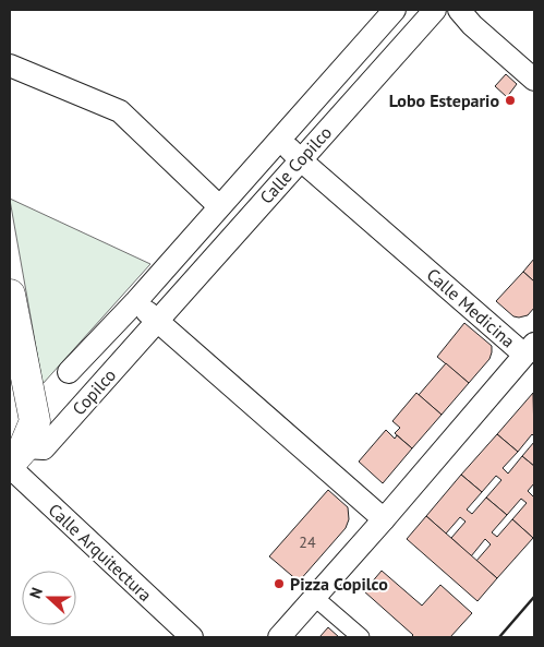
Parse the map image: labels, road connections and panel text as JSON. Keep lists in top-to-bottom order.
{
  "streets": {
    "street": [
      "Calle Copilco",
      "Calle Medicina",
      "Copilco",
      "Calle Arquitectura"
    ]
  },
  "crossings": [
    ["Calle Copilco", "Calle Medicina"],
    ["Calle Copilco", "Copilco"],
    ["Copilco", "Calle Arquitectura"]
  ],
  "places": ["Lobo Estepario", "Pizza Copilco"],
  "house_numbers": ["24"],
  "north": "left"
}
